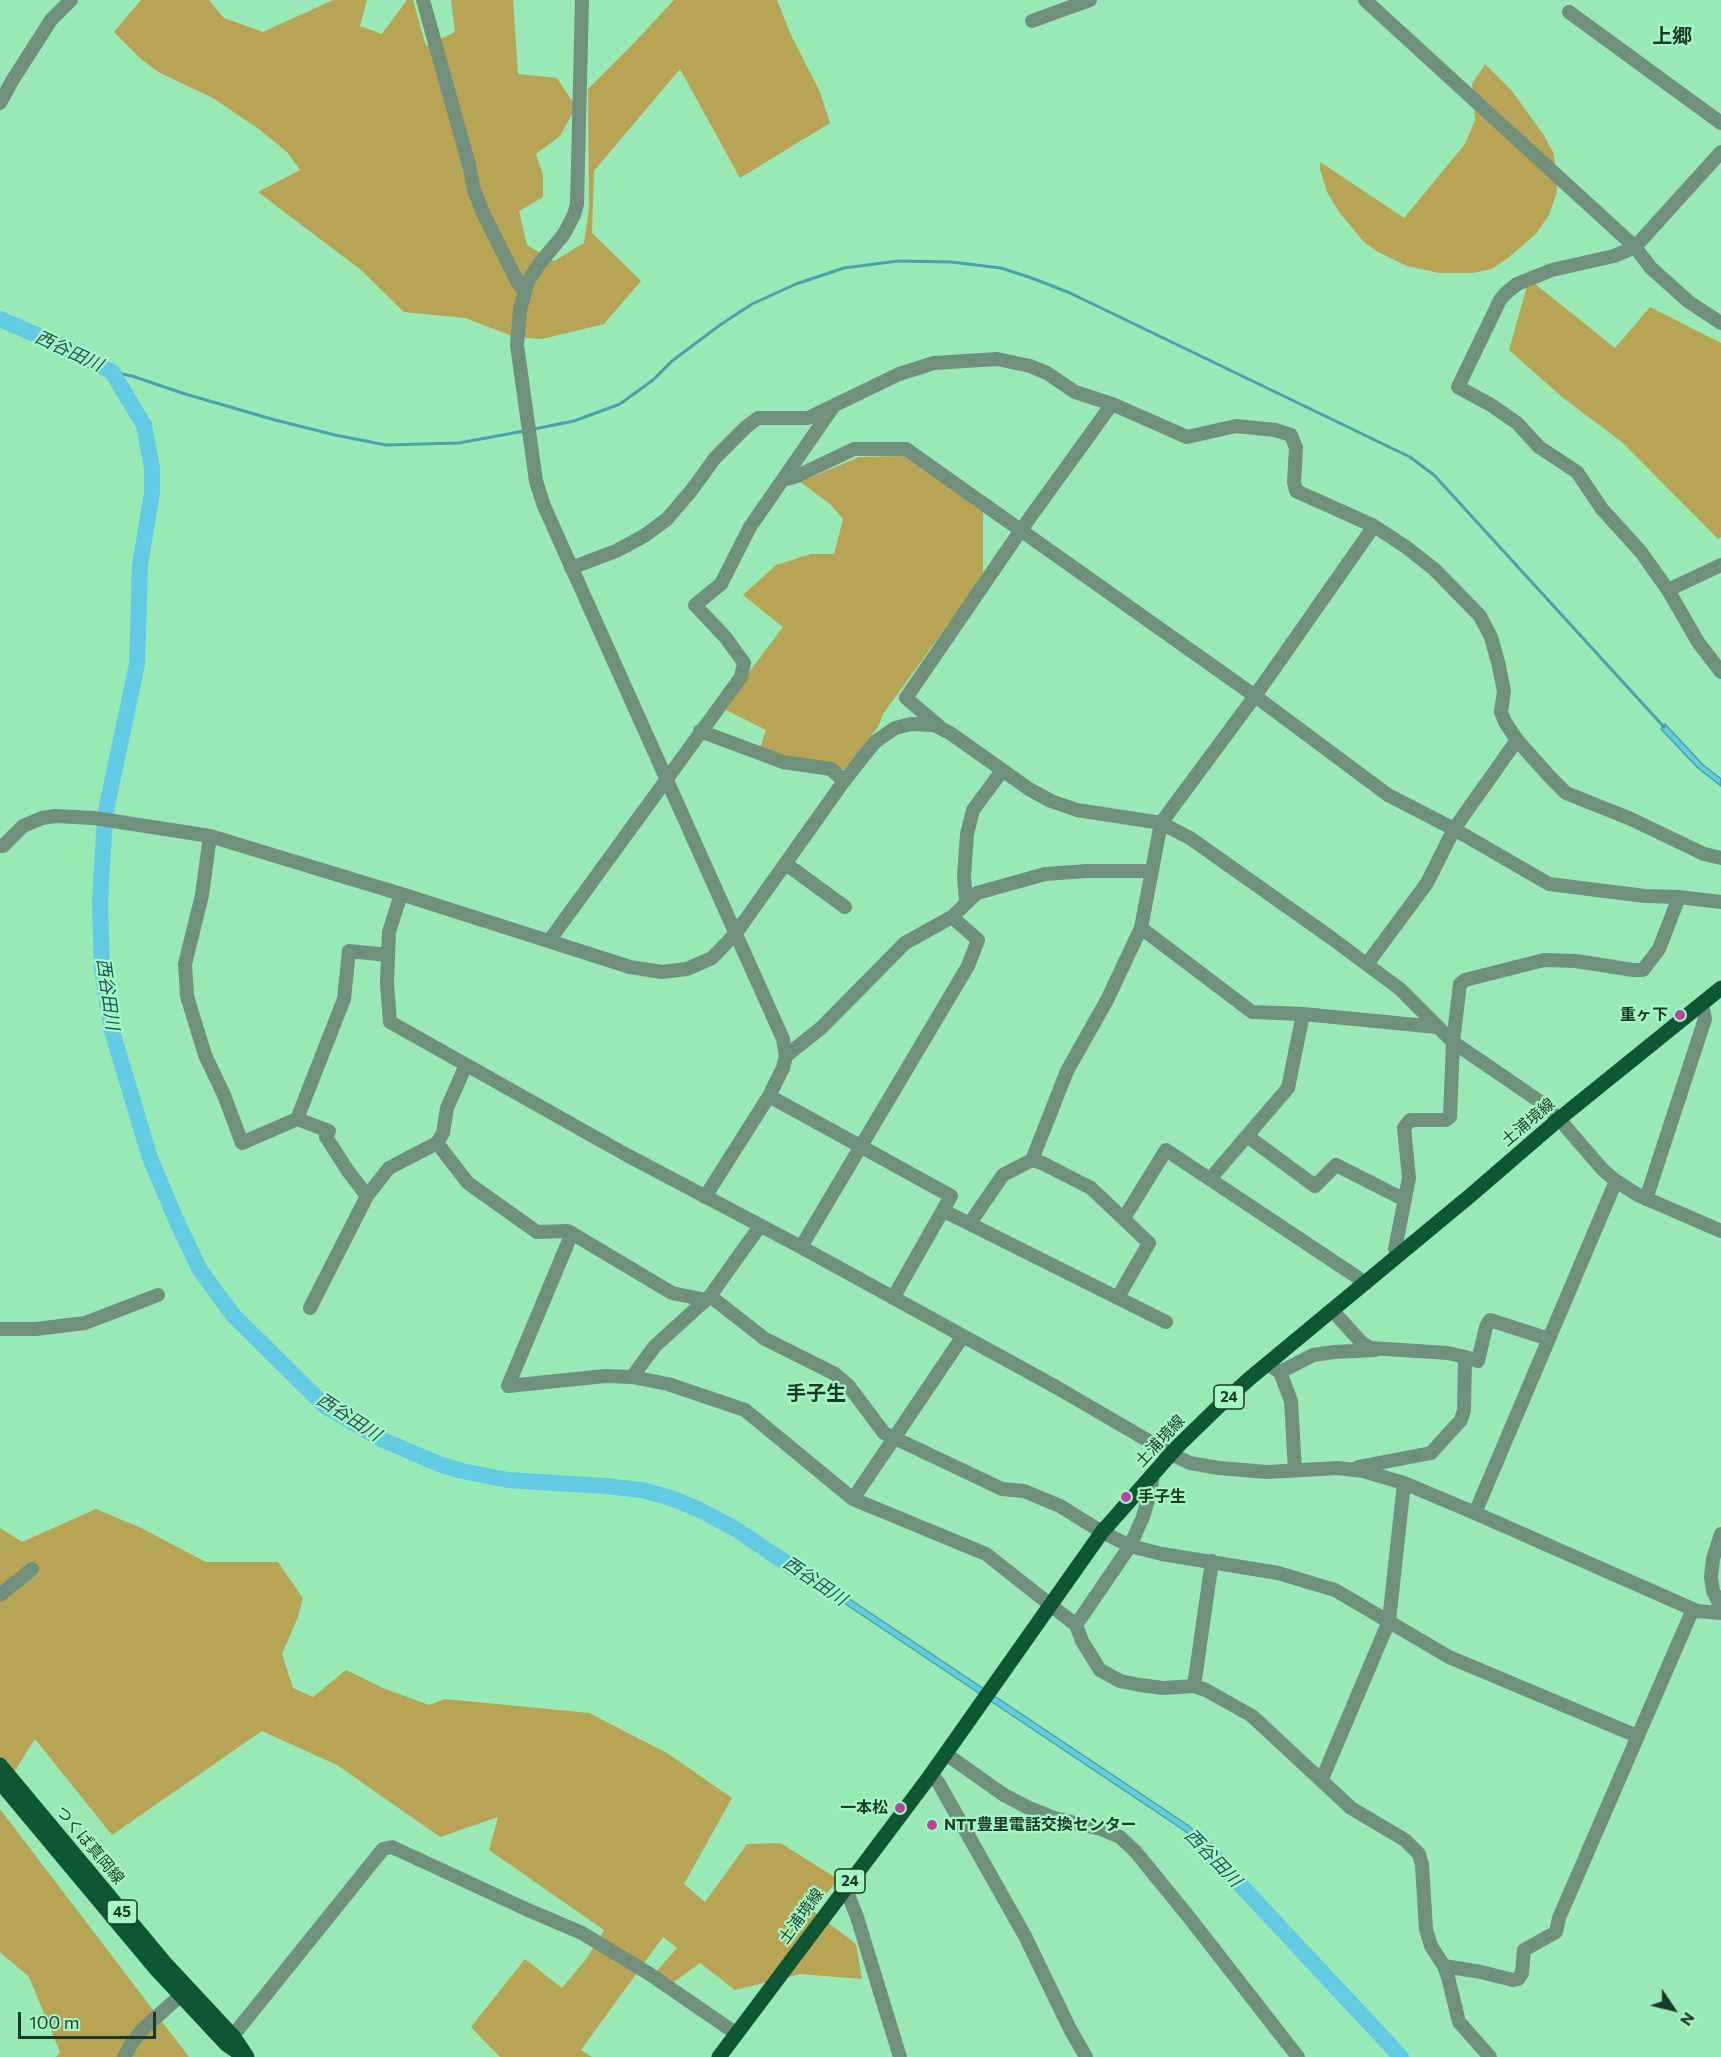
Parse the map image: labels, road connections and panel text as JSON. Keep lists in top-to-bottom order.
{
  "streets": {
    "main road": [
      "土浦境線",
      "24",
      "つくば真岡線",
      "45"
    ]
  },
  "districts": ["上郷", "手子生"],
  "water": ["西谷田川"],
  "places": [
    "重ヶ下",
    "手子生",
    "一本松",
    "NTT豊里電話交換センター"
  ],
  "scale_bar": "100 m",
  "north": "bottom right"
}
